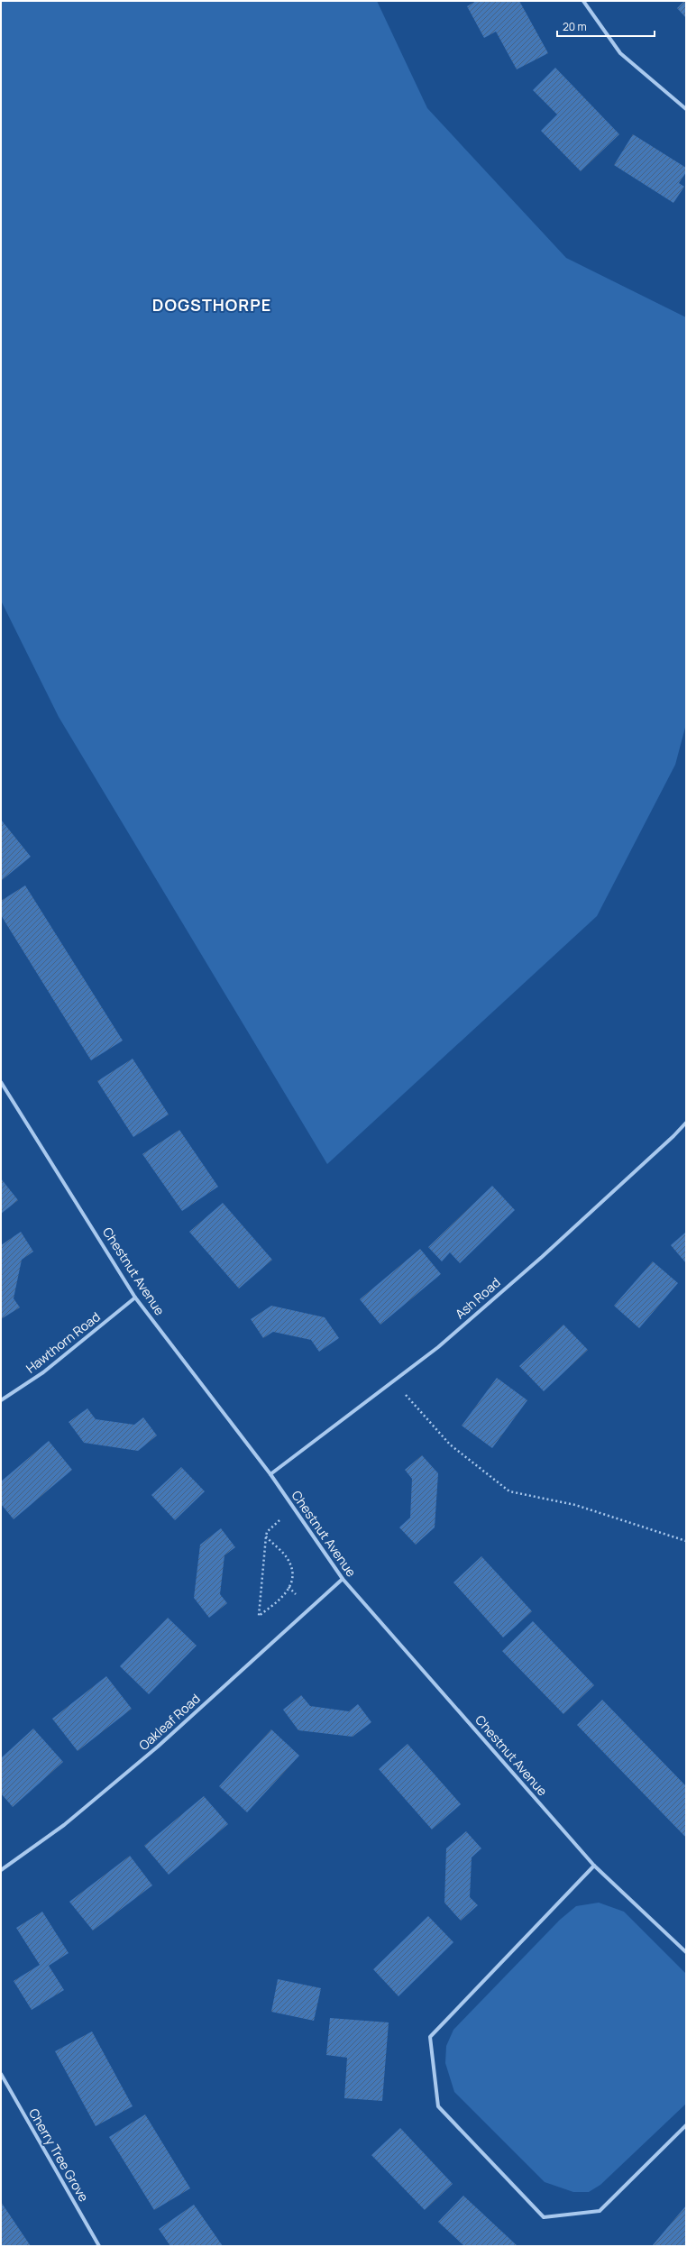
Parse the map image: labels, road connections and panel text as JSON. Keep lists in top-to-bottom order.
{
  "streets": {
    "street": [
      "Chestnut Avenue",
      "Ash Road",
      "Hawthorn Road",
      "Oakleaf Road",
      "Cherry Tree Grove"
    ]
  },
  "crossings": [
    ["Chestnut Avenue", "Ash Road"],
    ["Chestnut Avenue", "Hawthorn Road"],
    ["Chestnut Avenue", "Oakleaf Road"]
  ],
  "districts": ["DOGSTHORPE"],
  "scale_bar": "20 m"
}
